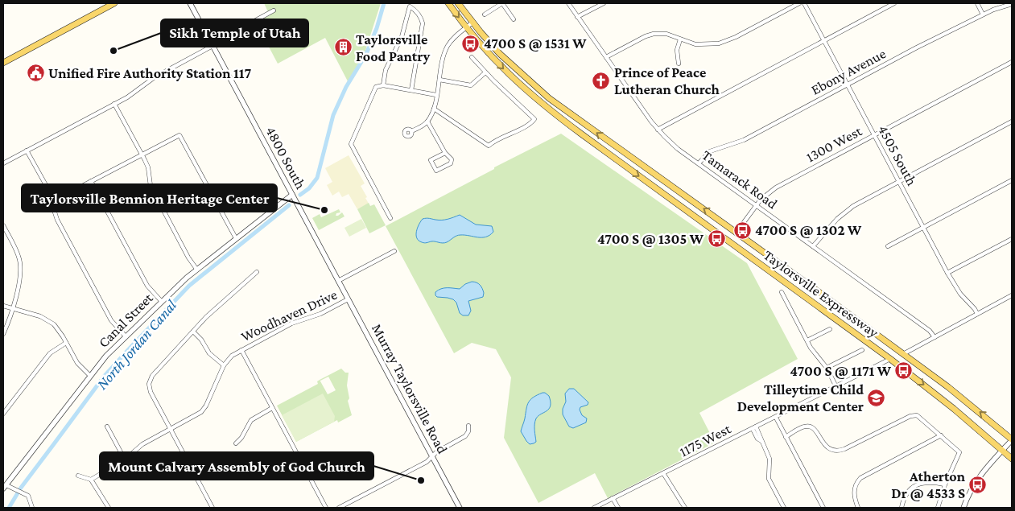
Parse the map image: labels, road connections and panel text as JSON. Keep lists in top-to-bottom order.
{
  "streets": {
    "main road": ["Taylorsville Expressway"],
    "street": [
      "Ebony Avenue",
      "1300 West",
      "4505 South",
      "4800 South",
      "Tamarack Road",
      "Woodhaven Drive",
      "Canal Street",
      "Murray Taylorsville Road",
      "1175 West"
    ]
  },
  "crossings": [
    ["Ebony Avenue", "4505 South"],
    ["Ebony Avenue", "Tamarack Road"],
    ["1300 West", "4505 South"],
    ["1300 West", "Tamarack Road"],
    ["4800 South", "Canal Street"],
    ["4800 South", "Murray Taylorsville Road"],
    ["Taylorsville Expressway", "1175 West"],
    ["Woodhaven Drive", "Murray Taylorsville Road"]
  ],
  "water": ["North Jordan Canal"],
  "places": {
    "bus stop": [
      "4700 S @ 1531 W",
      "4700 S @ 1302 W",
      "4700 S @ 1305 W",
      "4700 S @ 1171 W",
      "Atherton Dr @ 4533 S"
    ],
    "building": ["Taylorsville Food Pantry"],
    "other": ["Sikh Temple of Utah", "Taylorsville Bennion Heritage Center", "Mount Calvary Assembly of God Church"],
    "public building": ["Unified Fire Authority Station 117"],
    "church": ["Prince of Peace Lutheran Church"],
    "school or university": ["Tilleytime Child Development Center"]
  }
}
